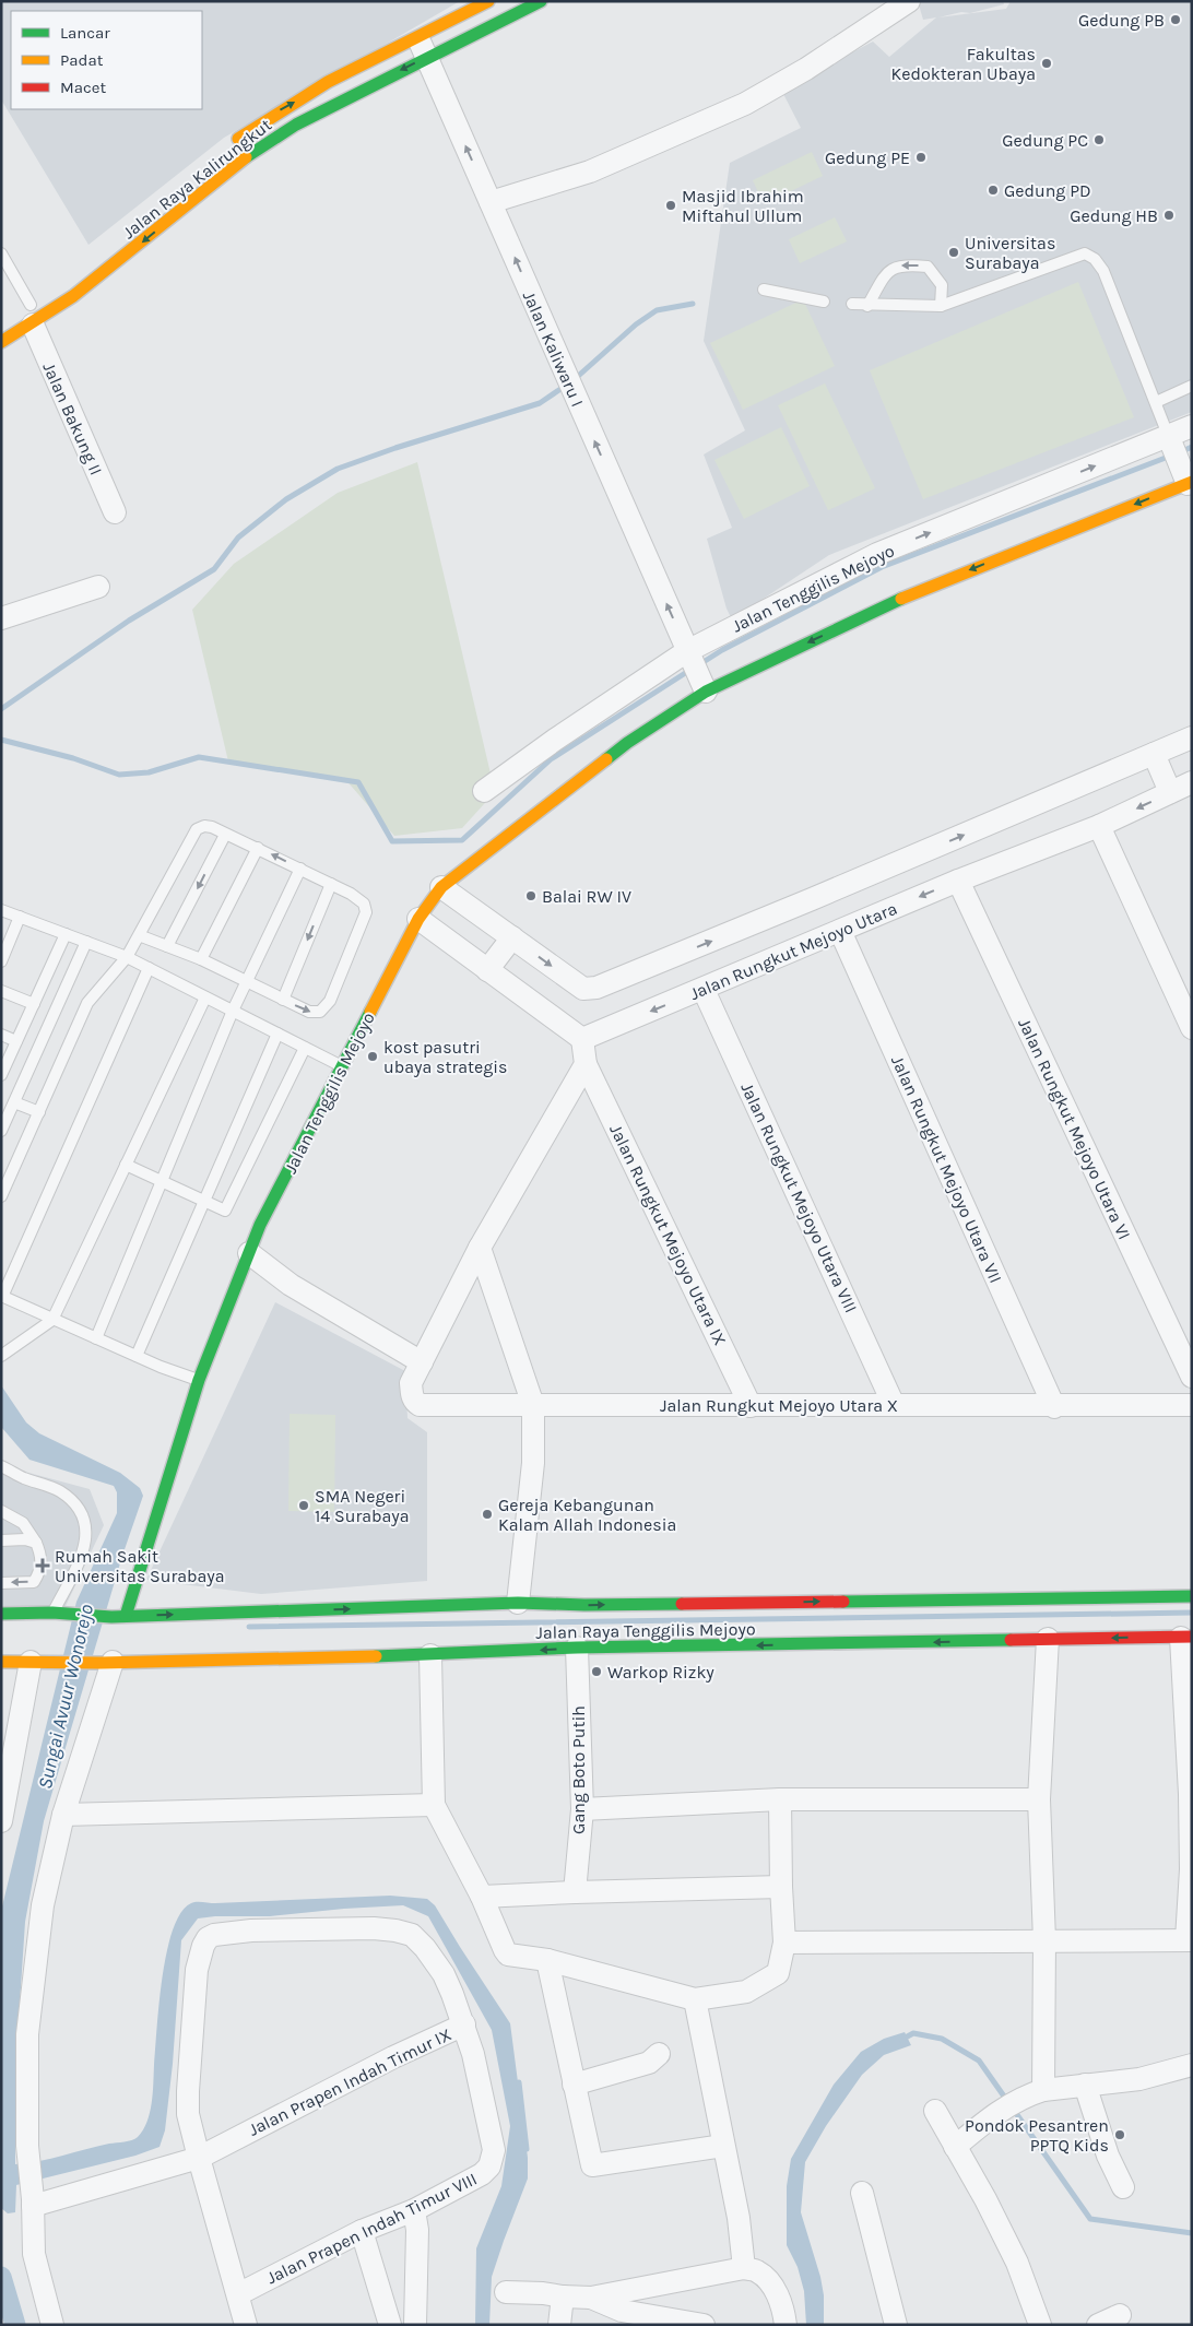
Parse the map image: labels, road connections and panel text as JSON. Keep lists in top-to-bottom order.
{
  "streets": {
    "street": [
      "Jalan Raya Kalirungkut",
      "Jalan Kaliwaru I",
      "Jalan Bakung II",
      "Jalan Tenggilis Mejoyo",
      "Jalan Rungkut Mejoyo Utara",
      "Jalan Rungkut Mejoyo Utara VI",
      "Jalan Rungkut Mejoyo Utara VII",
      "Jalan Rungkut Mejoyo Utara VIII",
      "Jalan Rungkut Mejoyo Utara IX",
      "Jalan Rungkut Mejoyo Utara X",
      "Jalan Raya Tenggilis Mejoyo",
      "Gang Boto Putih",
      "Jalan Prapen Indah Timur IX",
      "Jalan Prapen Indah Timur VIII"
    ]
  },
  "crossings": [
    ["Jalan Raya Kalirungkut", "Jalan Kaliwaru I"],
    ["Jalan Raya Kalirungkut", "Jalan Bakung II"],
    ["Jalan Kaliwaru I", "Jalan Tenggilis Mejoyo"],
    ["Jalan Tenggilis Mejoyo", "Jalan Raya Tenggilis Mejoyo"],
    ["Jalan Rungkut Mejoyo Utara", "Jalan Rungkut Mejoyo Utara VI"],
    ["Jalan Rungkut Mejoyo Utara", "Jalan Rungkut Mejoyo Utara VII"],
    ["Jalan Rungkut Mejoyo Utara", "Jalan Rungkut Mejoyo Utara VIII"],
    ["Jalan Rungkut Mejoyo Utara VII", "Jalan Rungkut Mejoyo Utara X"],
    ["Jalan Rungkut Mejoyo Utara VIII", "Jalan Rungkut Mejoyo Utara X"],
    ["Jalan Rungkut Mejoyo Utara IX", "Jalan Rungkut Mejoyo Utara X"],
    ["Jalan Raya Tenggilis Mejoyo", "Gang Boto Putih"],
    ["Jalan Prapen Indah Timur IX", "Jalan Prapen Indah Timur VIII"]
  ],
  "one_way": ["Jalan Kaliwaru I"],
  "water": ["Sungai Avuur Wonorejo"],
  "places": {
    "other": [
      "Gedung PB",
      "Fakultas Kedokteran Ubaya",
      "Gedung PC",
      "Gedung PE",
      "Gedung PD",
      "Masjid Ibrahim Miftahul Ullum",
      "Gedung HB",
      "Universitas Surabaya",
      "Balai RW IV",
      "kost pasutri ubaya strategis",
      "SMA Negeri 14 Surabaya",
      "Gereja Kebangunan Kalam Allah Indonesia",
      "Warkop Rizky",
      "Pondok Pesantren PPTQ Kids"
    ],
    "health": ["Rumah Sakit Universitas Surabaya"]
  },
  "legend": ["Lancar", "Padat", "Macet"]
}
